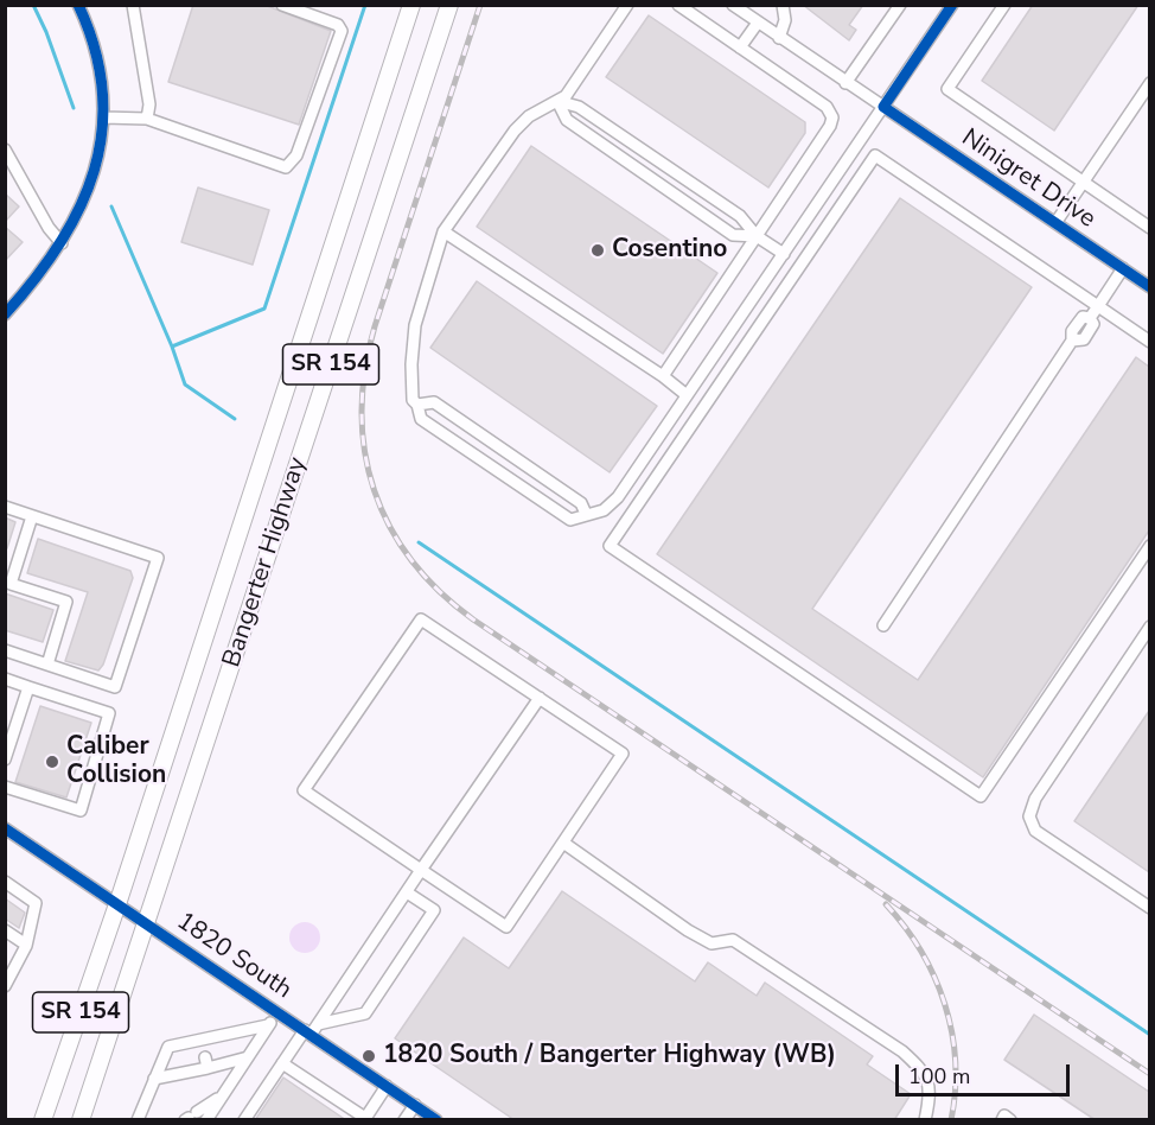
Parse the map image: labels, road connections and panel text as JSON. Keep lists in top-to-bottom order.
{
  "streets": {
    "highway": ["SR 154", "Bangerter Highway"],
    "street": ["Ninigret Drive", "1820 South"]
  },
  "crossings": [
    ["Bangerter Highway", "1820 South"]
  ],
  "places": ["Cosentino", "Caliber Collision", "1820 South / Bangerter Highway (WB)"],
  "scale_bar": "100 m"
}
